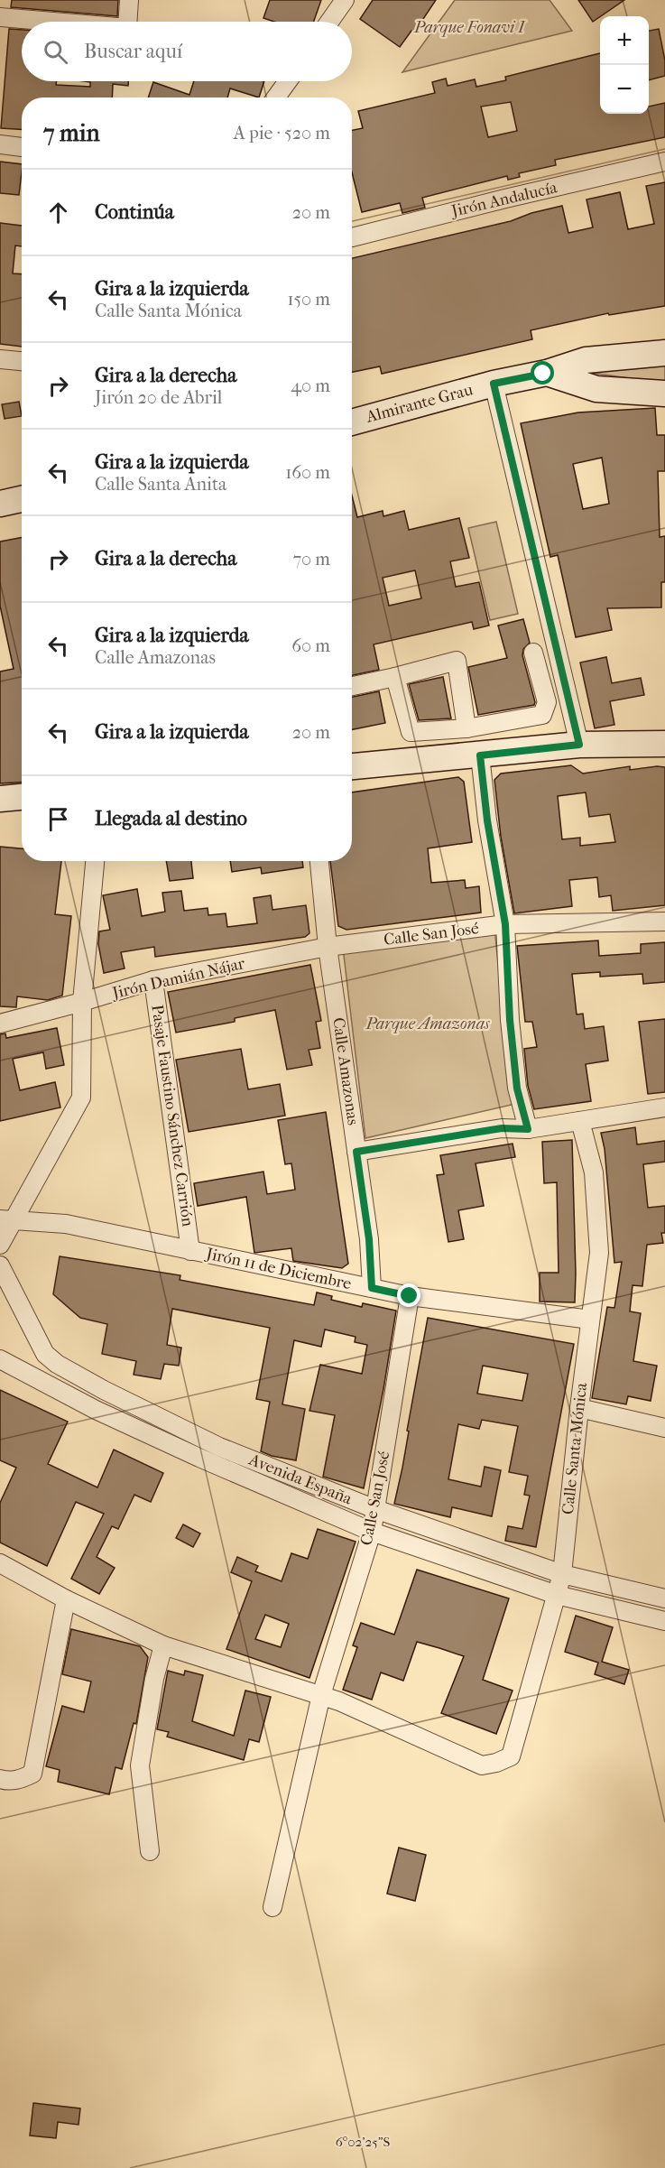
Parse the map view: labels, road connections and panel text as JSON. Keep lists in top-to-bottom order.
{
  "streets": {
    "main road": ["Almirante Grau"],
    "street": [
      "Jirón Andalucía",
      "Calle San José",
      "Jirón Damián Nájar",
      "Calle Amazonas",
      "Pasaje Faustino Sánchez Carrión",
      "Jirón 11 de Diciembre",
      "Calle Santa Mónica",
      "Avenida España"
    ]
  },
  "crossings": [
    ["Calle San José", "Jirón Damián Nájar"],
    ["Calle San José", "Calle Amazonas"],
    ["Calle San José", "Jirón 11 de Diciembre"],
    ["Calle San José", "Calle Santa Mónica"],
    ["Calle San José", "Avenida España"],
    ["Jirón Damián Nájar", "Calle Amazonas"],
    ["Jirón Damián Nájar", "Pasaje Faustino Sánchez Carrión"],
    ["Calle Amazonas", "Jirón 11 de Diciembre"],
    ["Pasaje Faustino Sánchez Carrión", "Jirón 11 de Diciembre"],
    ["Jirón 11 de Diciembre", "Calle Santa Mónica"],
    ["Calle Santa Mónica", "Avenida España"]
  ],
  "parks": ["Parque Fonavi I", "Parque Amazonas"],
  "page": {
    "map_buttons": ["+", "−"],
    "search": "Buscar aquí",
    "heading": ["7 min", "A pie · 520 m"],
    "list": [
      ["Continúa", "20 m"],
      ["Gira a la izquierda", "Calle Santa Mónica", "150 m"],
      ["Gira a la derecha", "Jirón 20 de Abril", "40 m"],
      ["Gira a la izquierda", "Calle Santa Anita", "160 m"],
      ["Gira a la derecha", "70 m"],
      ["Gira a la izquierda", "Calle Amazonas", "60 m"],
      ["Gira a la izquierda", "20 m"],
      "Llegada al destino"
    ]
  },
  "coordinates": ["6°02'25\"S"]
}
